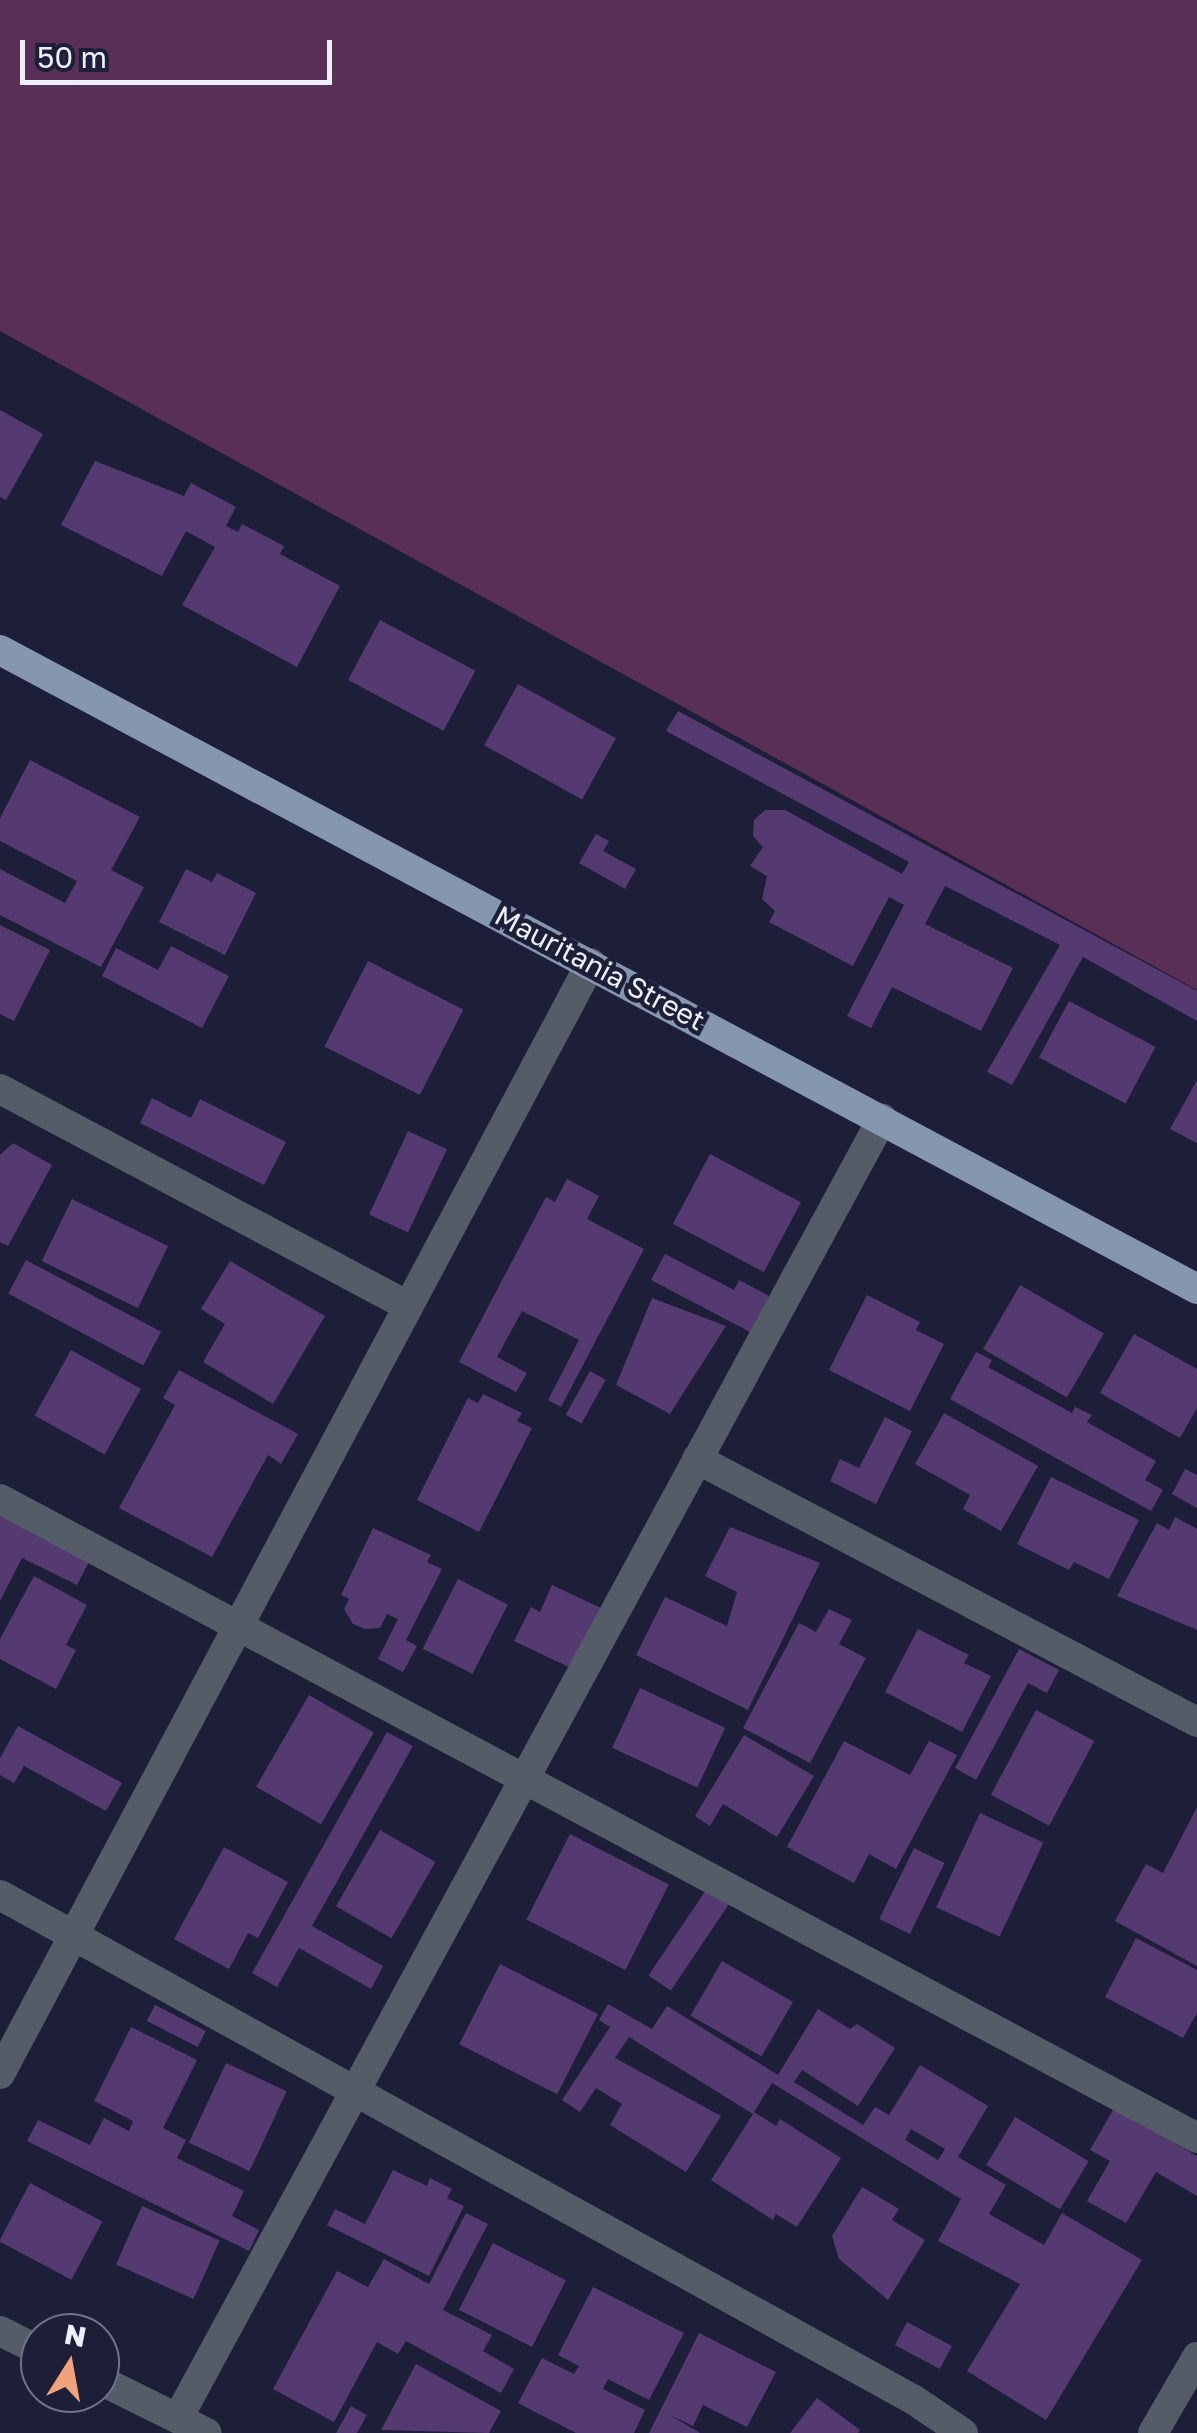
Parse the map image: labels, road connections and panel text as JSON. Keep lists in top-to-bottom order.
{
  "streets": {
    "main road": ["Mauritania Street"]
  },
  "scale_bar": "50 m",
  "north": "top"
}
